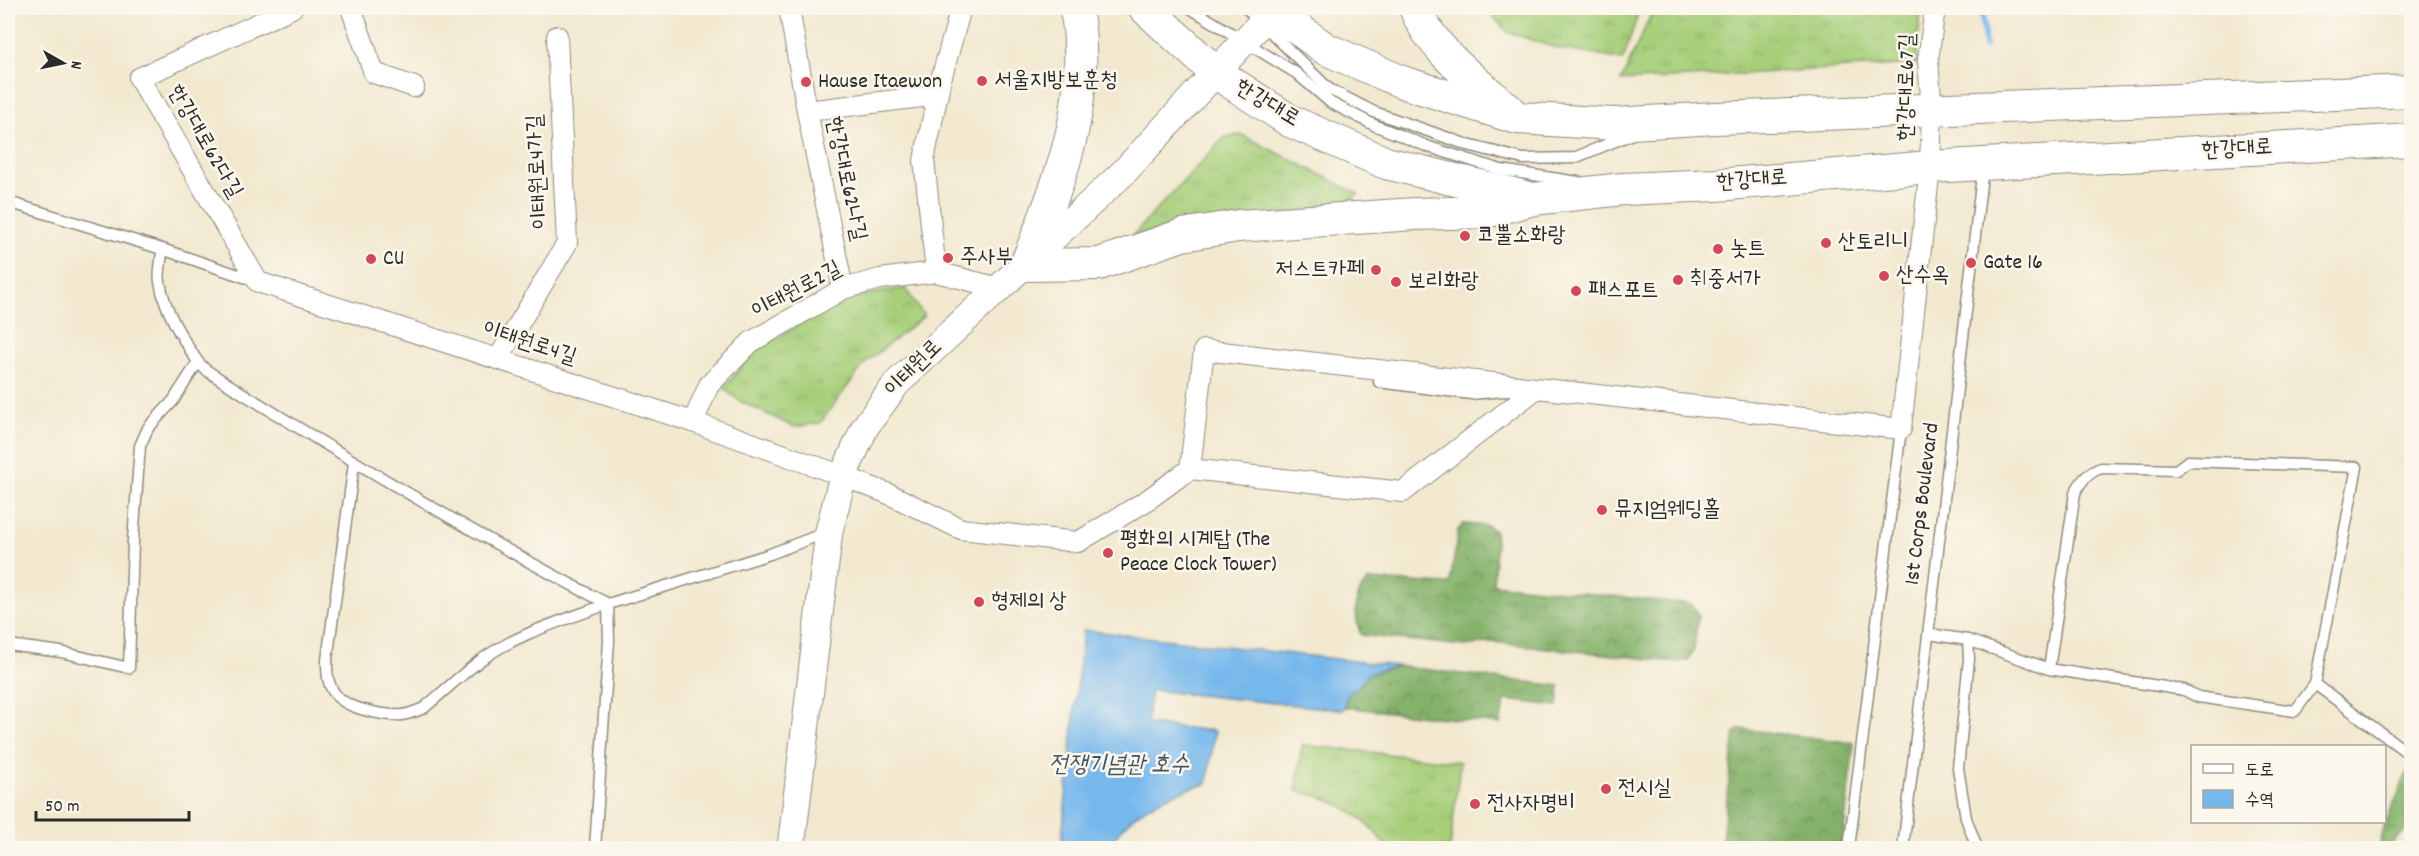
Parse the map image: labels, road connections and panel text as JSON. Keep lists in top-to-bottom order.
{
  "streets": {
    "main road": ["한강대로", "이태원로"],
    "street": [
      "한강대로67길",
      "한강대로62다길",
      "이태원로4가길",
      "한강대로62나길",
      "이태원로2길",
      "이태원로4길"
    ],
    "lane": ["1st Corps Boulevard"]
  },
  "crossings": [
    ["한강대로67길", "한강대로"],
    ["한강대로", "이태원로"],
    ["한강대로", "1st Corps Boulevard"],
    ["한강대로62다길", "이태원로4길"],
    ["이태원로4가길", "이태원로4길"],
    ["한강대로62나길", "이태원로2길"],
    ["이태원로2길", "이태원로4길"],
    ["이태원로2길", "이태원로"],
    ["이태원로4길", "이태원로"]
  ],
  "water": ["전쟁기념관 호수"],
  "places": [
    "서울지방보훈청",
    "Hause Itaewon",
    "코뿔소화랑",
    "산토리니",
    "놋트",
    "주사부",
    "CU",
    "Gate 16",
    "저스트카페",
    "산수옥",
    "취중서가",
    "보리화랑",
    "패스포트",
    "뮤지엄웨딩홀",
    "평화의 시계탑 (The Peace Clock Tower)",
    "형제의 상",
    "전시실",
    "전사자명비"
  ],
  "legend": ["도로", "수역"],
  "scale_bar": "50 m",
  "north": "right"
}
